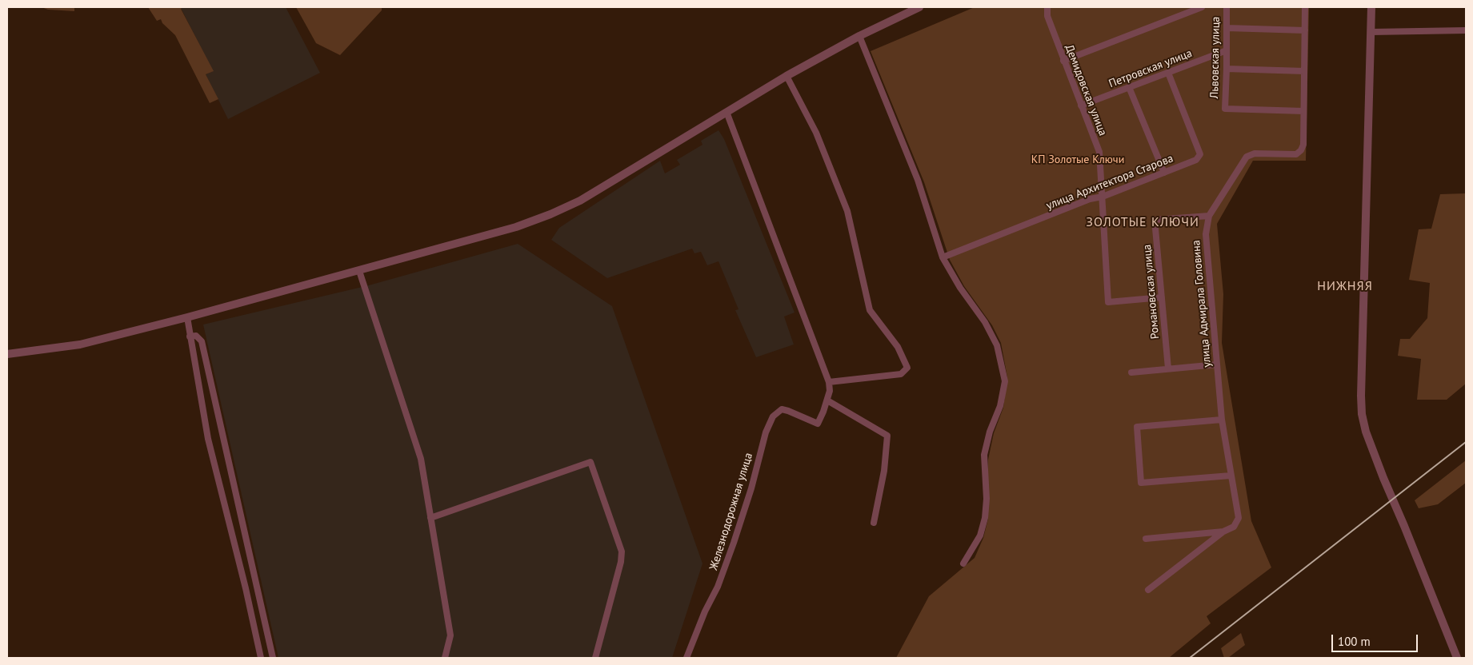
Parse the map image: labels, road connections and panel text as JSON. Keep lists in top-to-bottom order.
{
  "streets": {
    "street": [
      "Львовская улица",
      "Петровская улица",
      "Демидовская улица",
      "улица Архитектора Старова",
      "Романовская улица",
      "улица Адмирала Головина",
      "Железнодорожная улица"
    ]
  },
  "crossings": [
    ["Львовская улица", "Петровская улица"],
    ["Львовская улица", "улица Адмирала Головина"],
    ["Петровская улица", "Демидовская улица"],
    ["Петровская улица", "улица Архитектора Старова"],
    ["Демидовская улица", "улица Архитектора Старова"],
    ["Демидовская улица", "Романовская улица"],
    ["Романовская улица", "улица Адмирала Головина"]
  ],
  "districts": ["ЗОЛОТЫЕ КЛЮЧИ", "НИЖНЯЯ"],
  "parks": ["КП Золотые Ключи"],
  "scale_bar": "100 m"
}
